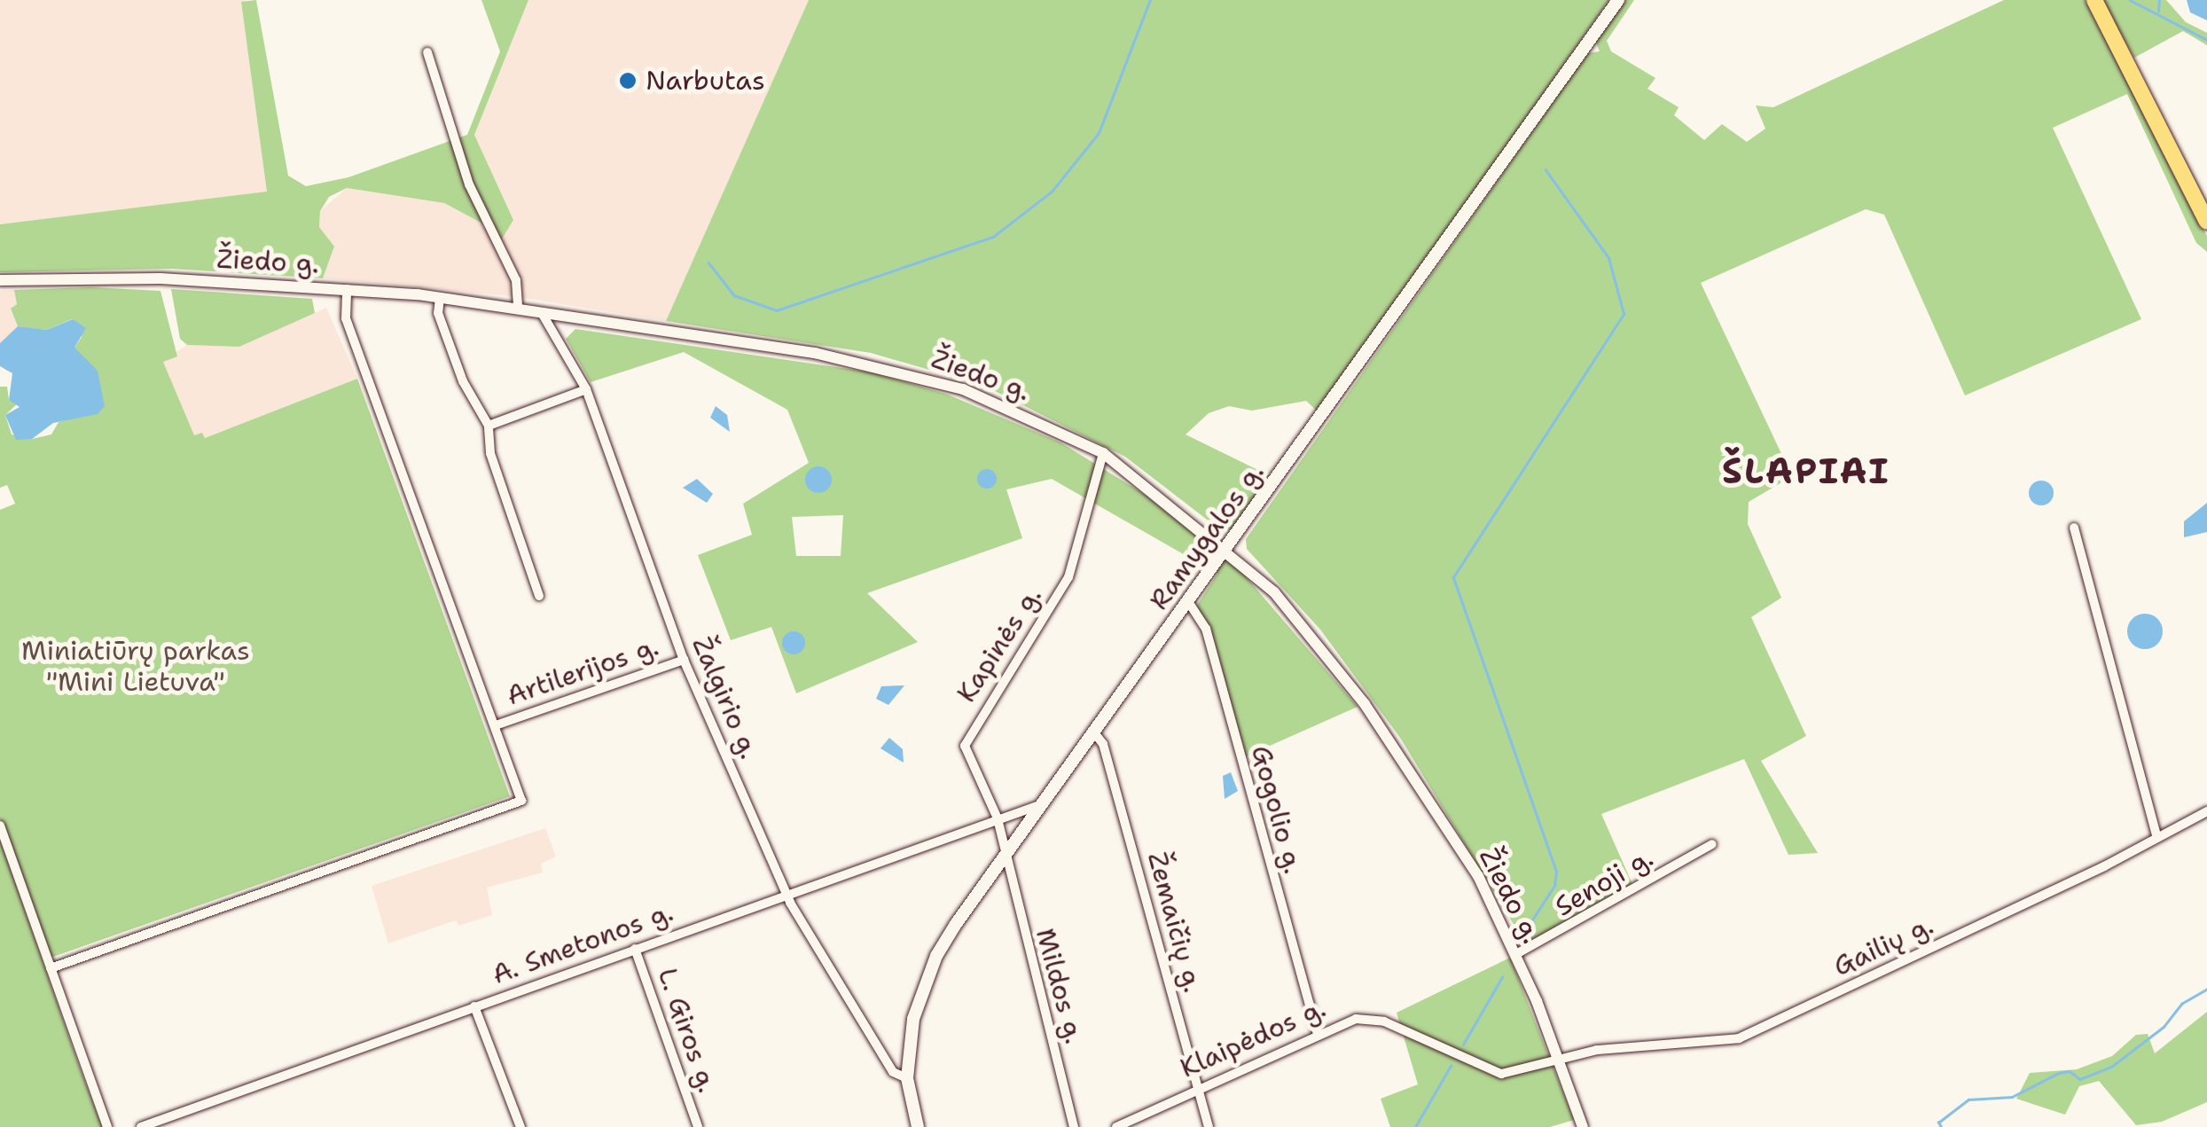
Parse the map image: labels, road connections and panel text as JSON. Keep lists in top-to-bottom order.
{
  "streets": {
    "main road": ["Ramygalos g."],
    "street": [
      "Žiedo g.",
      "Kapinės g.",
      "Artilerijos g.",
      "Žalgirio g.",
      "Gogolio g.",
      "Senoji g.",
      "Žemaičių g.",
      "A. Smetonos g.",
      "Gailių g.",
      "Mildos g.",
      "L. Giros g.",
      "Klaipėdos g."
    ]
  },
  "crossings": [
    ["Žiedo g.", "Ramygalos g."],
    ["Žiedo g.", "Kapinės g."],
    ["Žiedo g.", "Žalgirio g."],
    ["Žiedo g.", "Senoji g."],
    ["Žiedo g.", "Gailių g."],
    ["Žiedo g.", "Klaipėdos g."],
    ["Ramygalos g.", "Kapinės g."],
    ["Ramygalos g.", "Žalgirio g."],
    ["Ramygalos g.", "Gogolio g."],
    ["Ramygalos g.", "Žemaičių g."],
    ["Ramygalos g.", "A. Smetonos g."],
    ["Ramygalos g.", "Mildos g."],
    ["Kapinės g.", "A. Smetonos g."],
    ["Kapinės g.", "Mildos g."],
    ["Artilerijos g.", "Žalgirio g."],
    ["Žalgirio g.", "A. Smetonos g."],
    ["Gogolio g.", "Klaipėdos g."],
    ["Žemaičių g.", "Klaipėdos g."],
    ["A. Smetonos g.", "L. Giros g."],
    ["Gailių g.", "Klaipėdos g."]
  ],
  "districts": ["ŠLAPIAI"],
  "parks": ["Miniatiūrų parkas \"Mini Lietuva\""],
  "places": ["Narbutas"]
}
